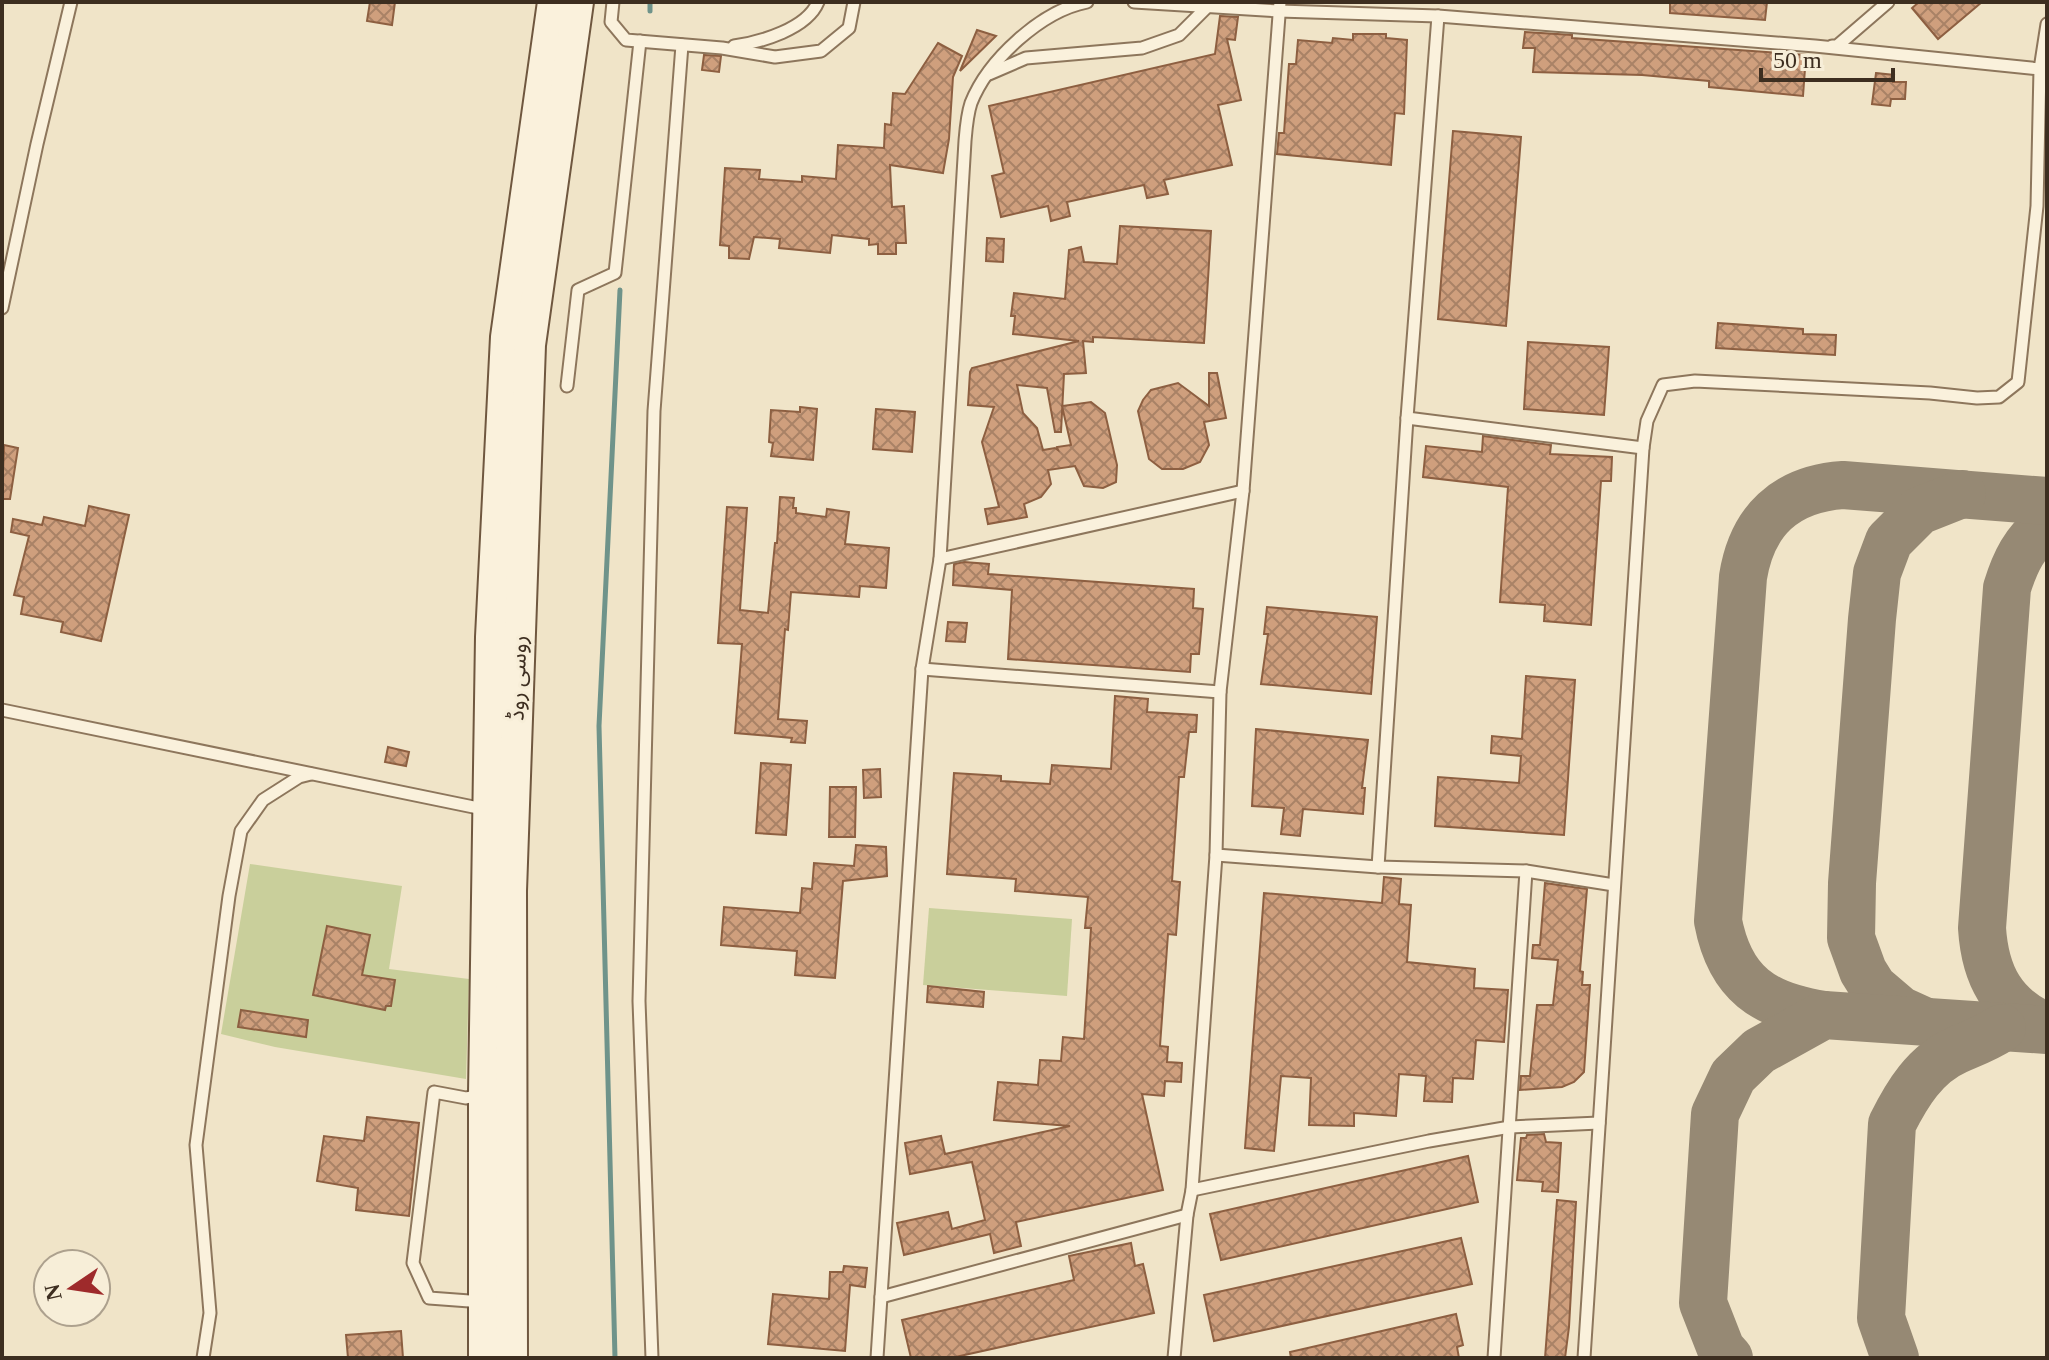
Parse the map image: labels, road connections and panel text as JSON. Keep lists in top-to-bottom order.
{
  "streets": {
    "main road": ["روسی روڈ"]
  },
  "scale_bar": "50 m",
  "north": "left"
}
